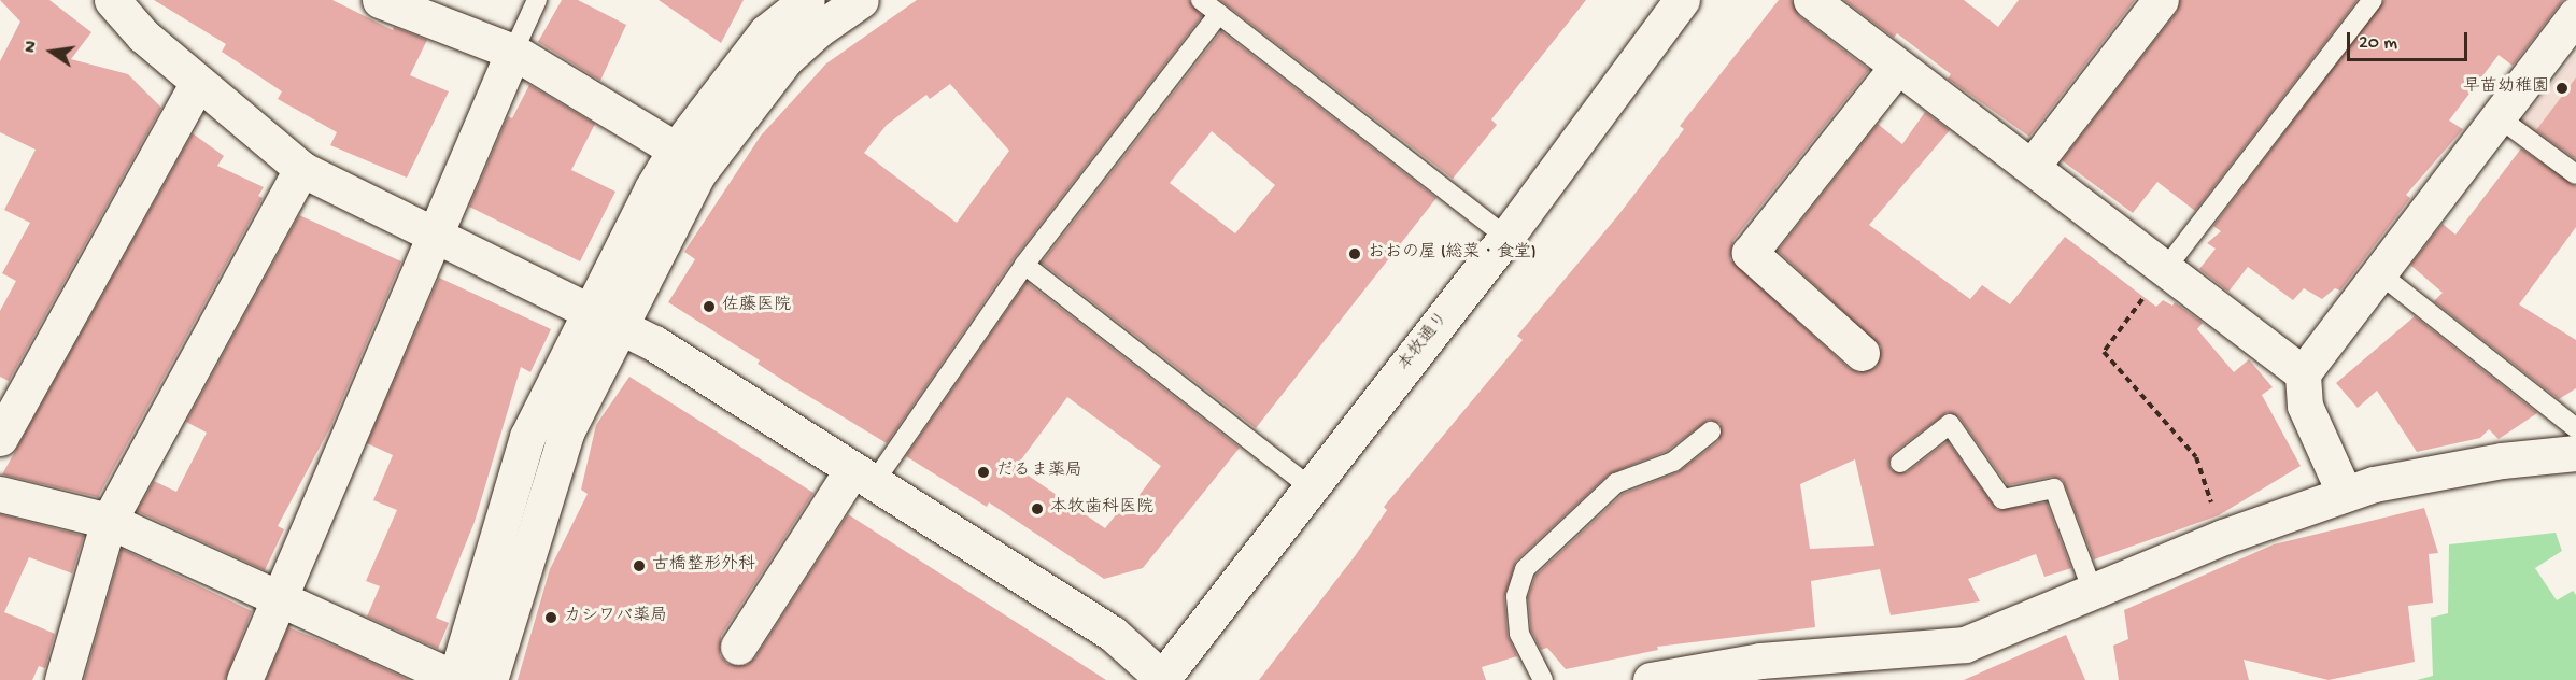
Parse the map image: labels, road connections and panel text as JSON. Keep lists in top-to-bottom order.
{
  "streets": {
    "street": ["本牧通り"]
  },
  "places": [
    "早苗幼稚園",
    "おおの屋 (総菜・食堂)",
    "佐藤医院",
    "だるま薬局",
    "本牧歯科医院",
    "古橋整形外科",
    "カシワバ薬局"
  ],
  "scale_bar": "20 m",
  "north": "left"
}
